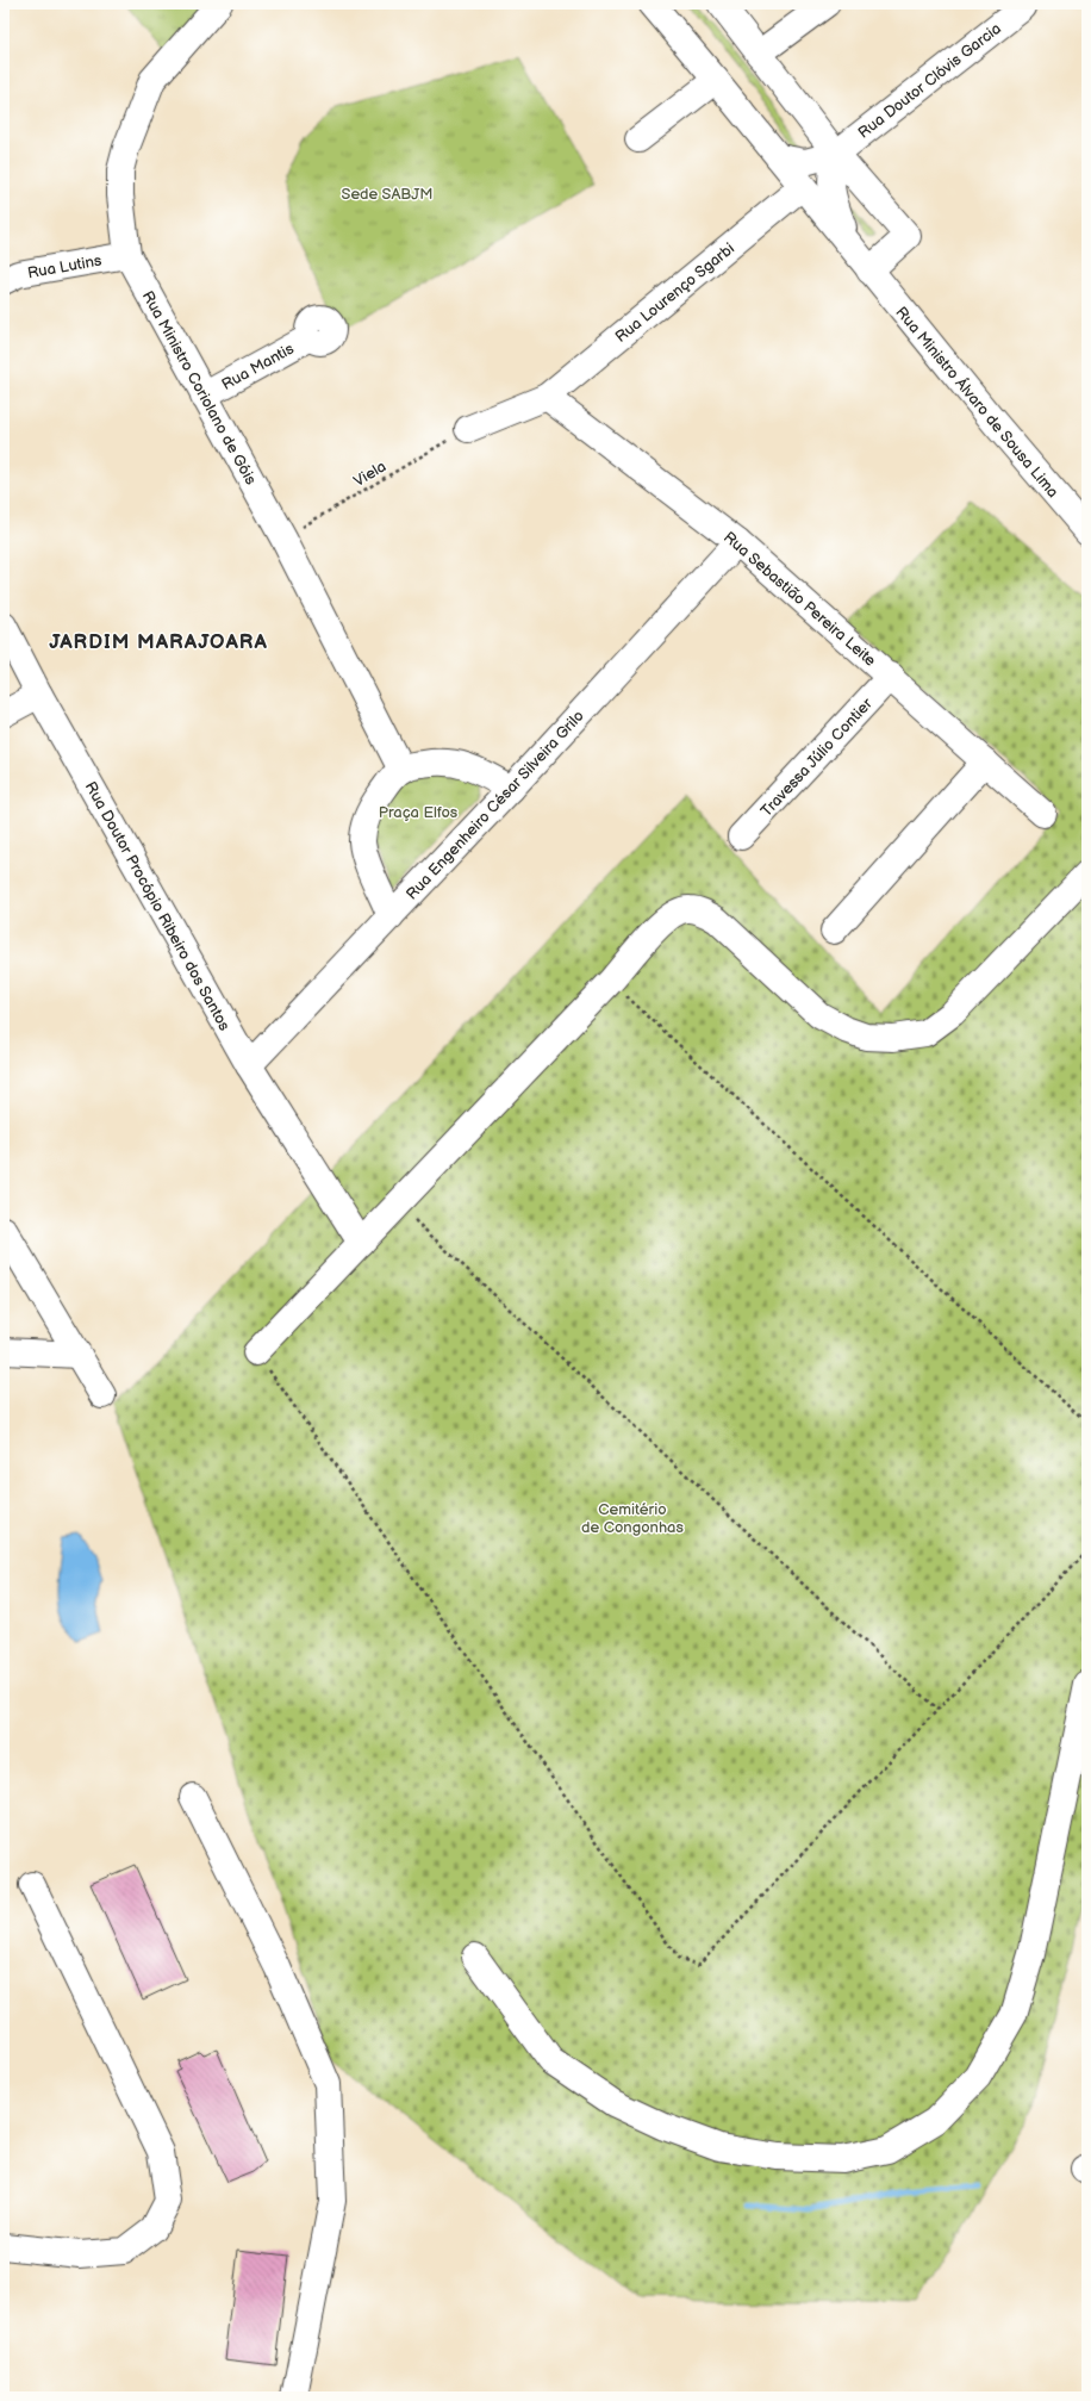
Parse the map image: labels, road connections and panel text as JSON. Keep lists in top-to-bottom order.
{
  "streets": {
    "street": [
      "Rua Doutor Clóvis Garcia",
      "Rua Lutins",
      "Rua Lourenço Sgarbi",
      "Rua Mantis",
      "Rua Ministro Coriolano de Góis",
      "Rua Ministro Álvaro de Sousa Lima",
      "Rua Sebastião Pereira Leite",
      "Travessa Júlio Contier",
      "Rua Engenheiro César Silveira Grilo",
      "Rua Doutor Procópio Ribeiro dos Santos"
    ],
    "path": ["Viela"]
  },
  "crossings": [
    ["Rua Doutor Clóvis Garcia", "Rua Ministro Álvaro de Sousa Lima"],
    ["Rua Lutins", "Rua Ministro Coriolano de Góis"],
    ["Rua Lourenço Sgarbi", "Rua Ministro Álvaro de Sousa Lima"],
    ["Rua Lourenço Sgarbi", "Viela"],
    ["Rua Lourenço Sgarbi", "Rua Sebastião Pereira Leite"],
    ["Rua Mantis", "Rua Ministro Coriolano de Góis"],
    ["Rua Ministro Coriolano de Góis", "Viela"],
    ["Rua Sebastião Pereira Leite", "Travessa Júlio Contier"],
    ["Rua Sebastião Pereira Leite", "Rua Engenheiro César Silveira Grilo"],
    ["Rua Engenheiro César Silveira Grilo", "Rua Doutor Procópio Ribeiro dos Santos"]
  ],
  "districts": ["JARDIM MARAJOARA"],
  "parks": ["Sede SABJM", "Praça Elfos", "Cemitério de Congonhas"]
}
